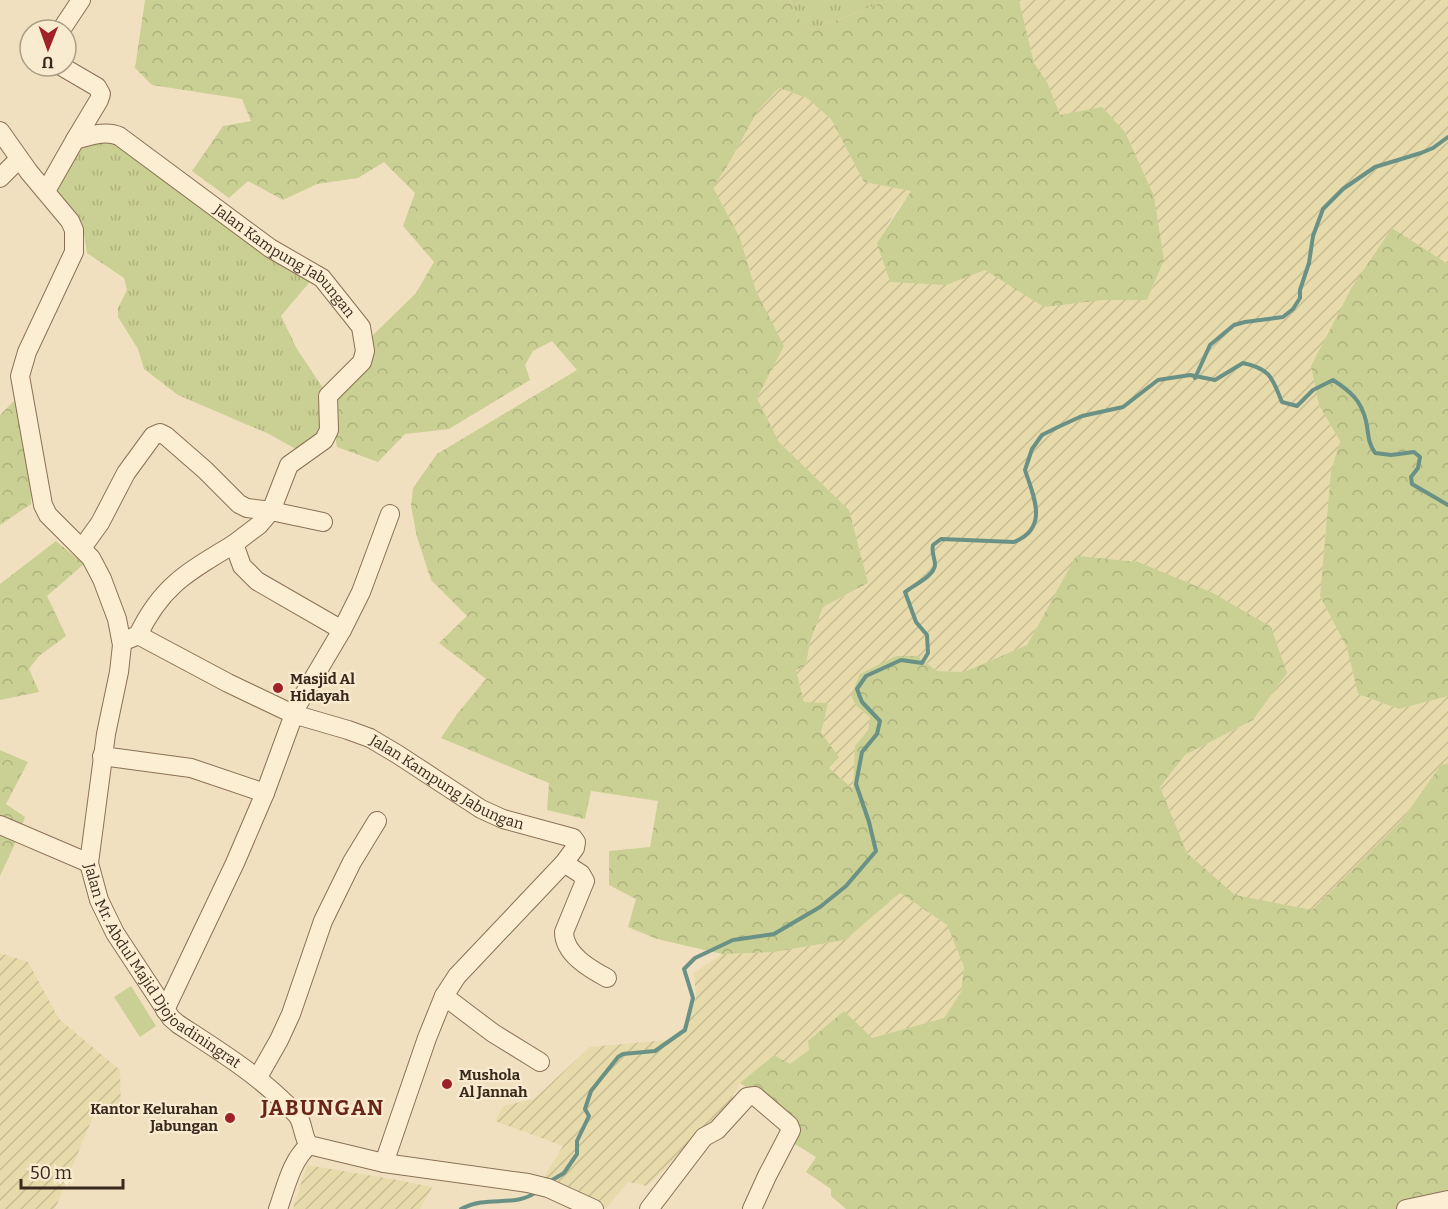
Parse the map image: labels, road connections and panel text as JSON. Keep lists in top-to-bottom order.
{
  "streets": {
    "street": ["Jalan Kampung Jabungan", "Jalan Mr. Abdul Majid Djojoadiningrat"]
  },
  "crossings": [
    ["Jalan Kampung Jabungan", "Jalan Mr. Abdul Majid Djojoadiningrat"]
  ],
  "districts": ["JABUNGAN"],
  "places": ["Masjid Al Hidayah", "Mushola Al Jannah", "Kantor Kelurahan Jabungan"],
  "scale_bar": "50 m",
  "north": "bottom"
}
